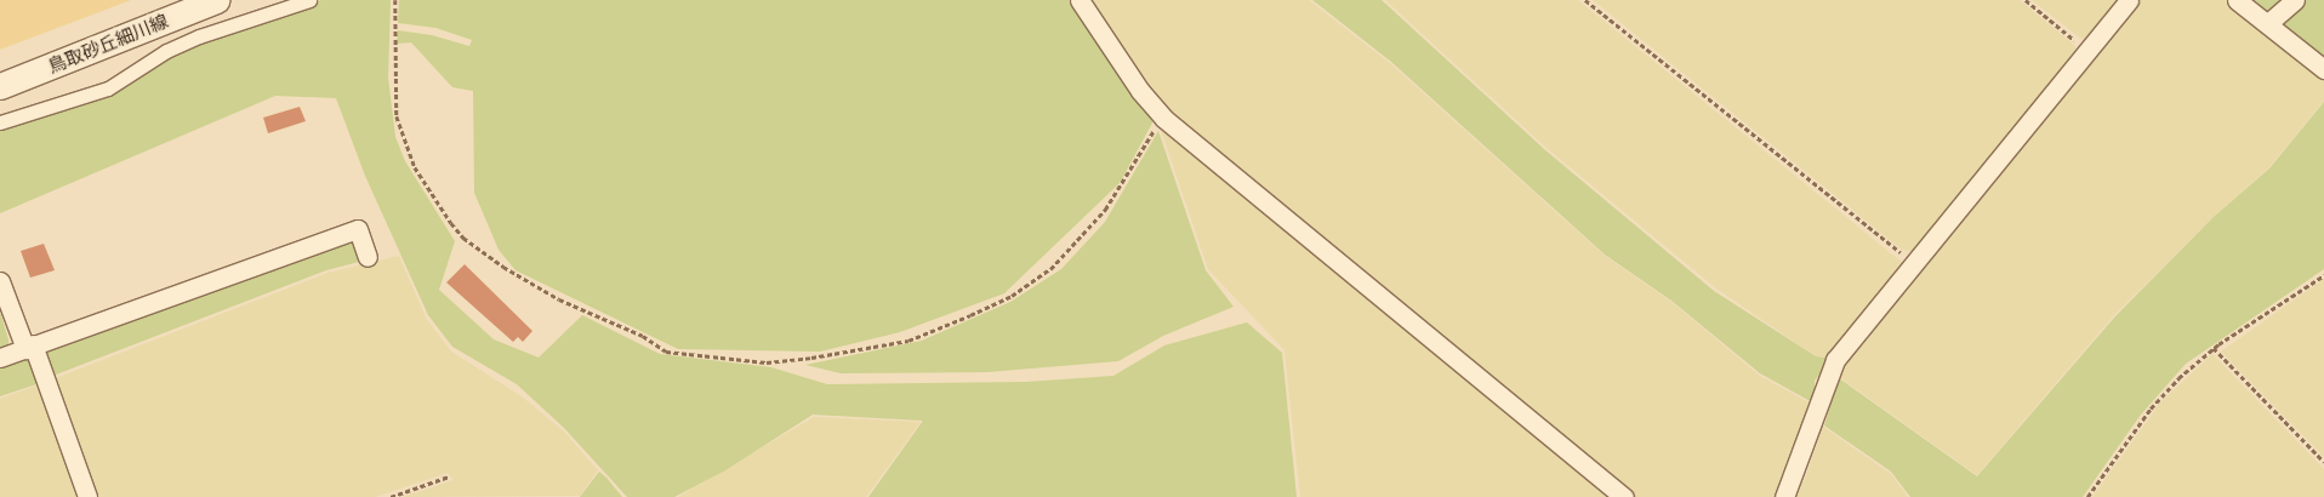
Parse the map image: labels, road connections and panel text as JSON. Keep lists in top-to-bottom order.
{
  "streets": {
    "main road": ["鳥取砂丘細川線"]
  }
}
